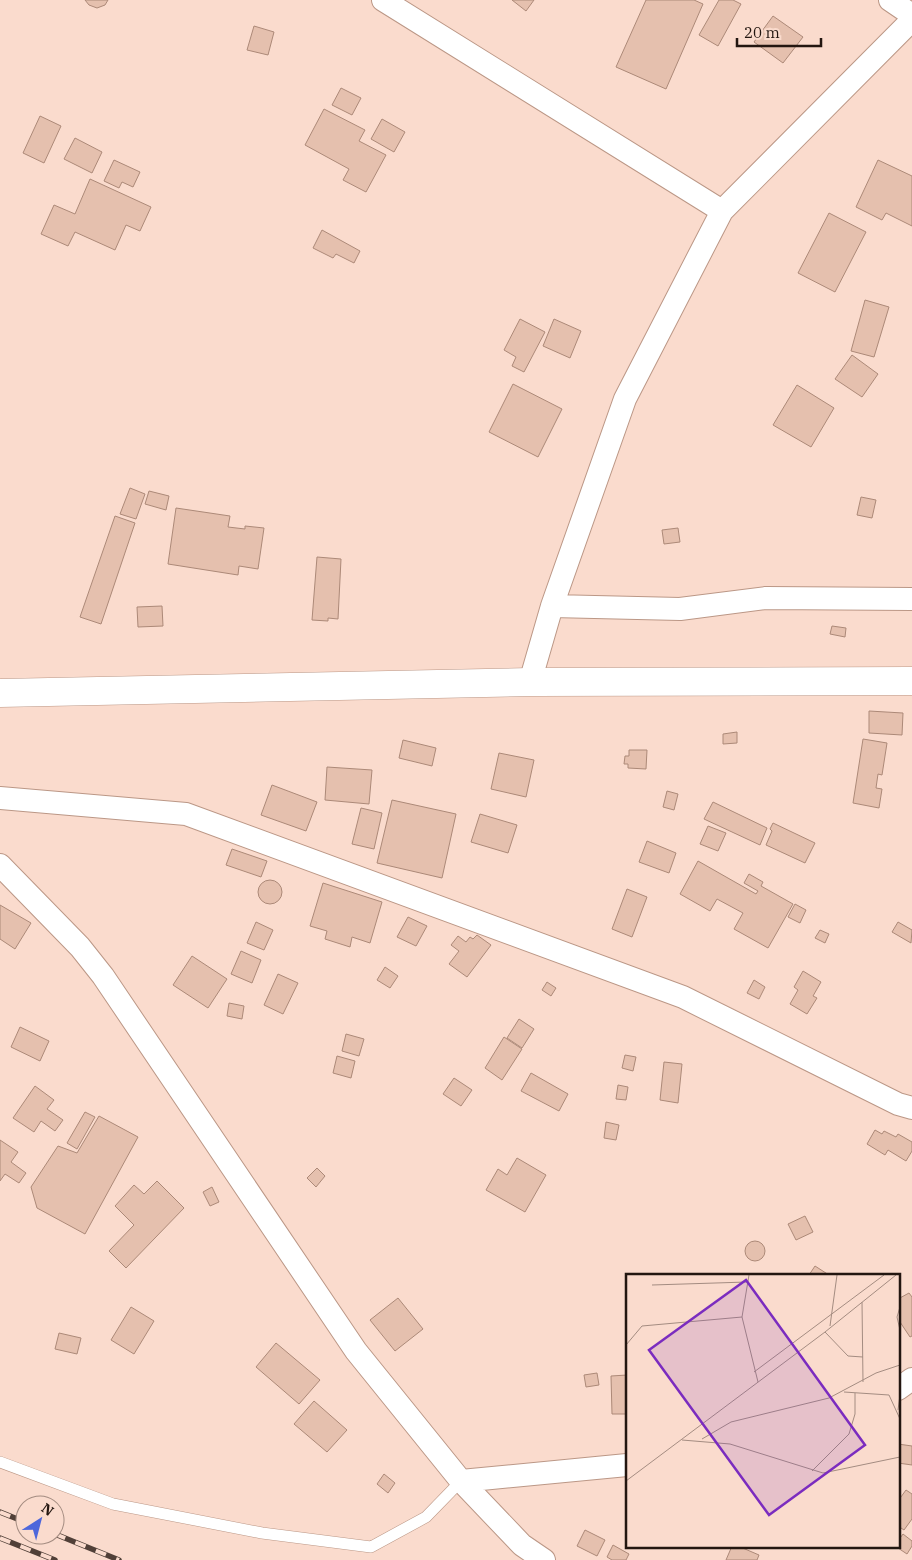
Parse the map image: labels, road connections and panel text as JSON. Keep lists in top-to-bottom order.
{
  "scale_bar": "20 m",
  "north": "top right"
}
